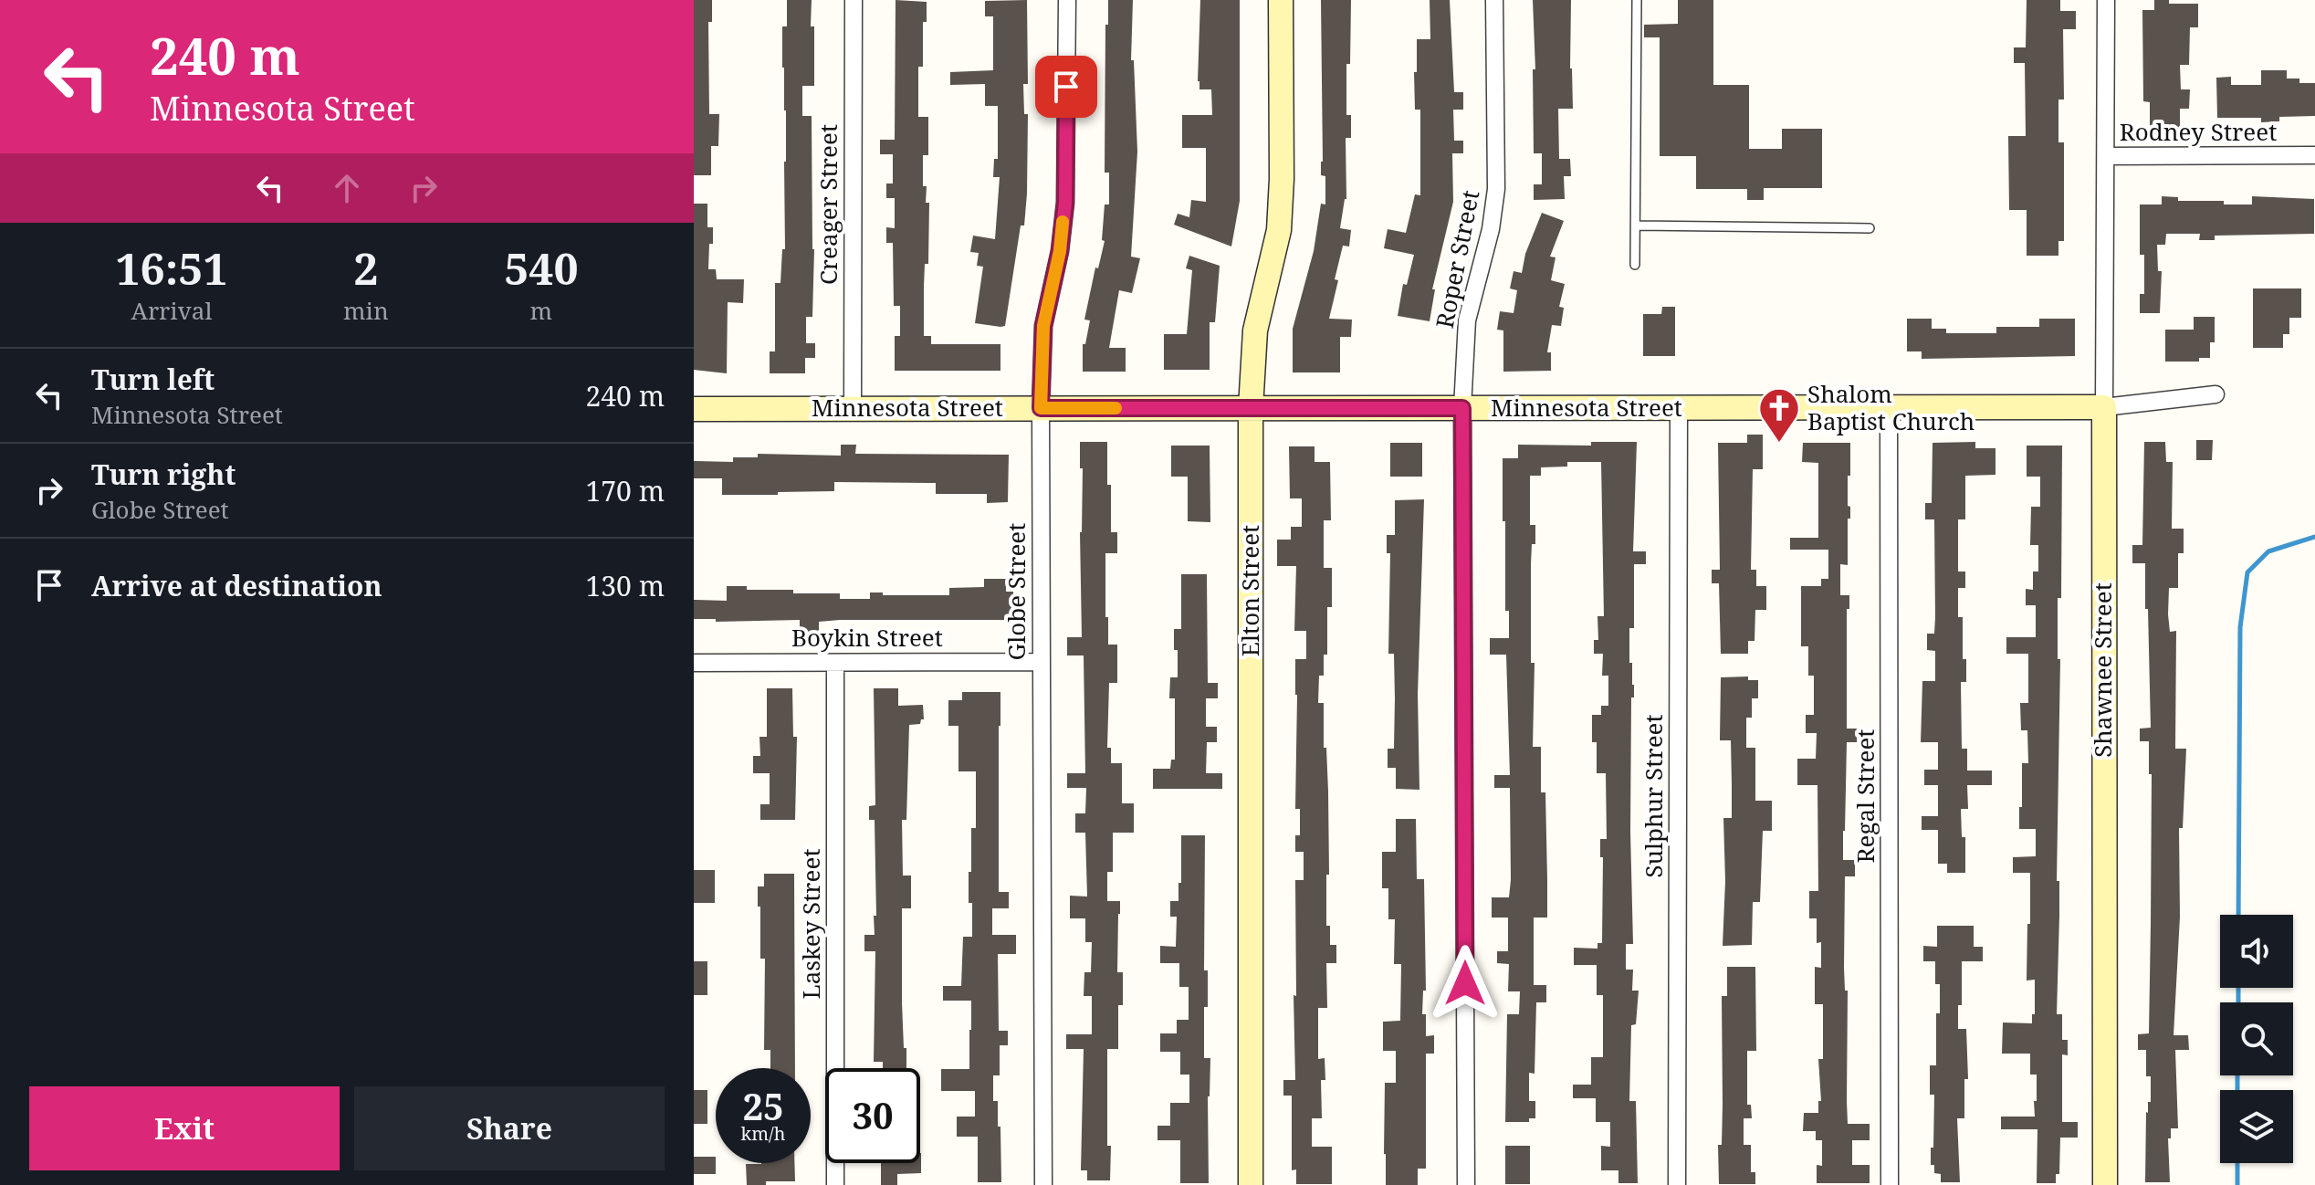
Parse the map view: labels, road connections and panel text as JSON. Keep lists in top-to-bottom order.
{
  "streets": {
    "street": [
      "Rodney Street",
      "Creager Street",
      "Roper Street",
      "Minnesota Street",
      "Elton Street",
      "Globe Street",
      "Boykin Street",
      "Shawnee Street",
      "Sulphur Street",
      "Regal Street",
      "Laskey Street"
    ]
  },
  "crossings": [
    ["Rodney Street", "Shawnee Street"],
    ["Creager Street", "Minnesota Street"],
    ["Roper Street", "Minnesota Street"],
    ["Minnesota Street", "Elton Street"],
    ["Minnesota Street", "Globe Street"],
    ["Minnesota Street", "Shawnee Street"],
    ["Minnesota Street", "Sulphur Street"],
    ["Minnesota Street", "Regal Street"],
    ["Globe Street", "Boykin Street"],
    ["Boykin Street", "Laskey Street"]
  ],
  "places": {
    "church": ["Shalom Baptist Church"]
  },
  "page": {
    "turn": ["240 m", "Minnesota Street"],
    "eta": [
      "16:51",
      "Arrival",
      "2",
      "min",
      "540",
      "m"
    ],
    "list": [
      {
        "name": "Turn left",
        "note": "Minnesota Street",
        "value": "240 m"
      },
      {
        "name": "Turn right",
        "note": "Globe Street",
        "value": "170 m"
      },
      {
        "name": "Arrive at destination",
        "value": "130 m"
      }
    ],
    "speed": "25 km/h",
    "limit": "30",
    "buttons": ["Exit", "Share"]
  }
}
